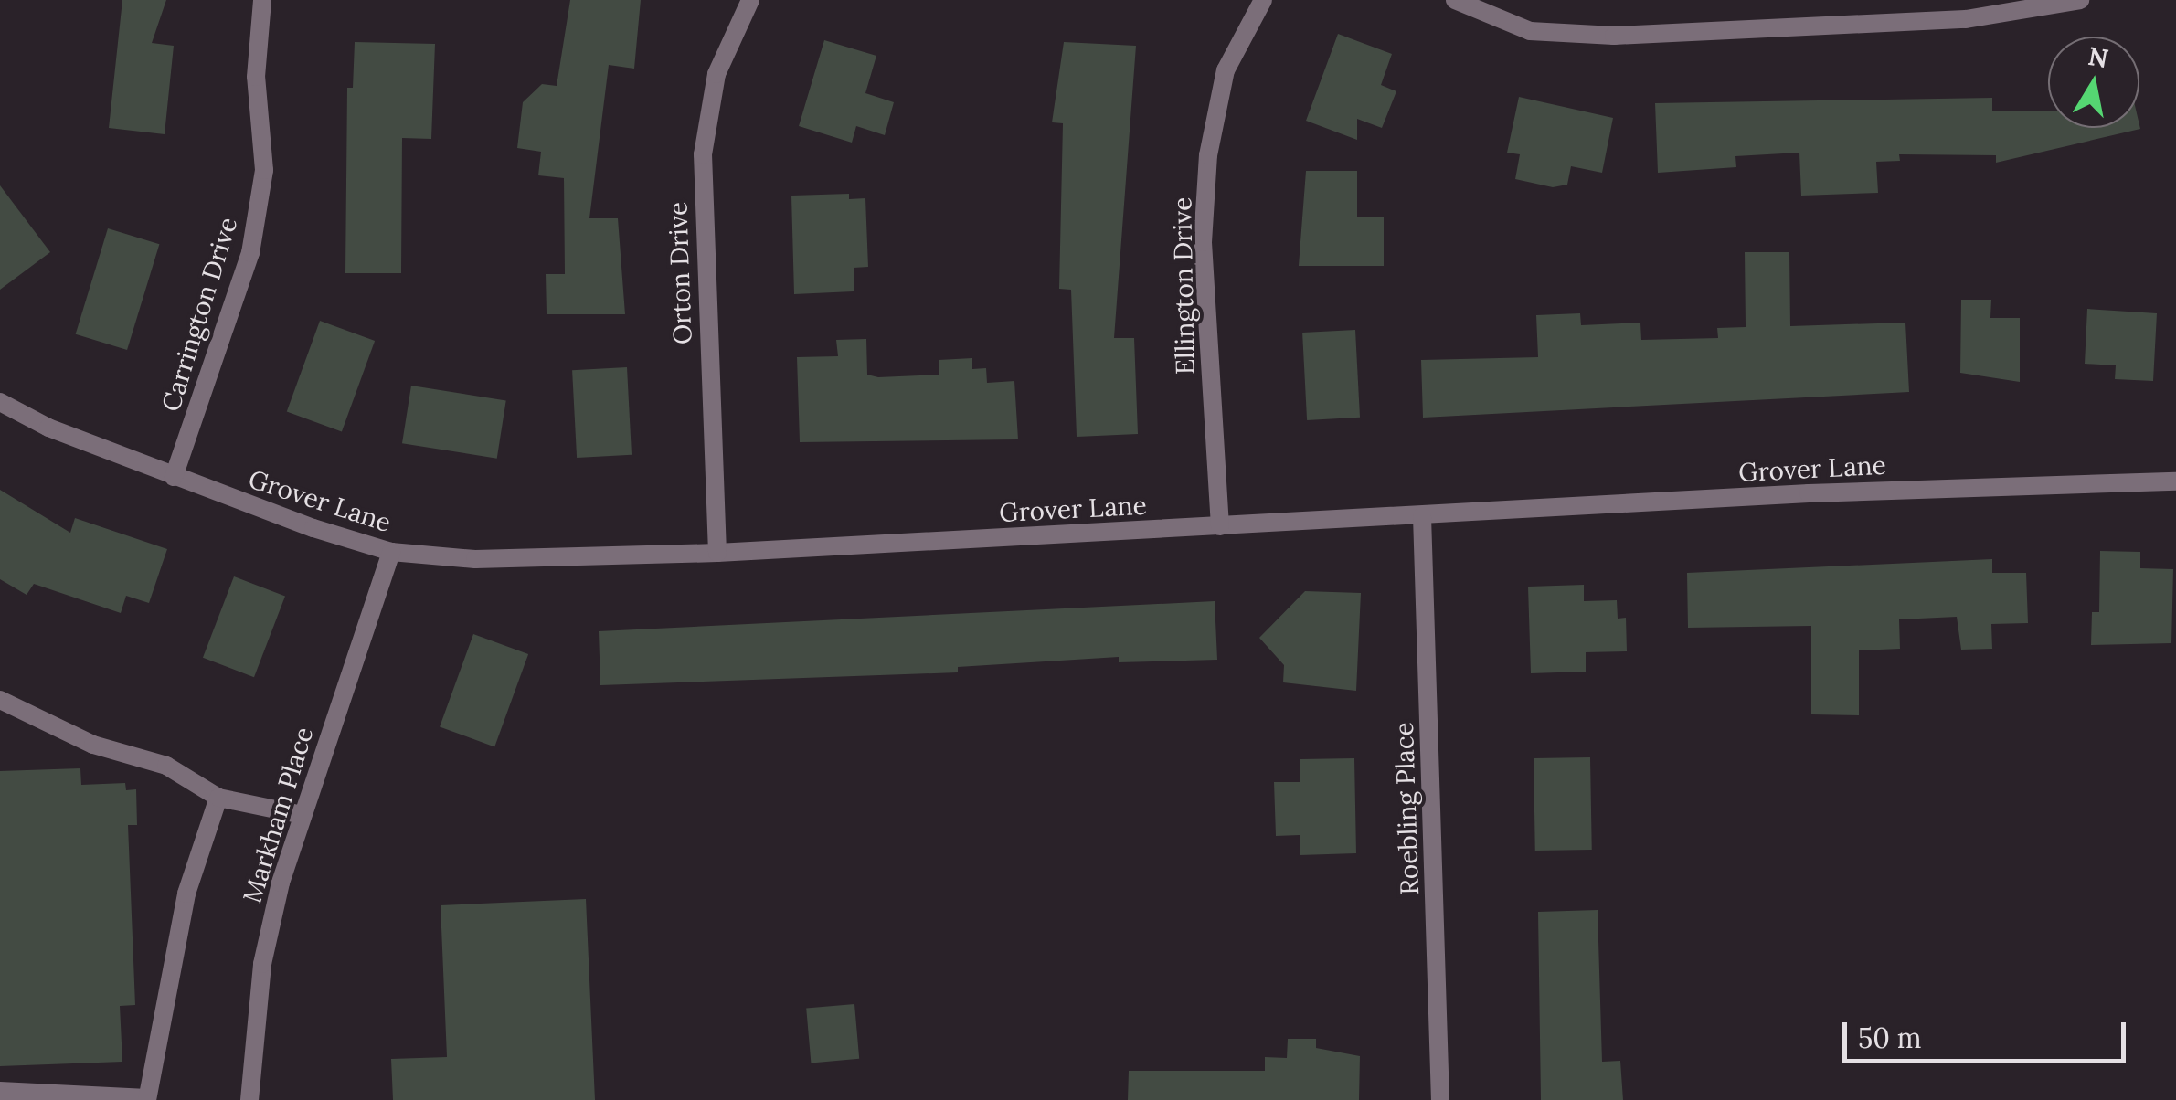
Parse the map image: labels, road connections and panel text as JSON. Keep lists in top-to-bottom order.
{
  "streets": {
    "street": [
      "Orton Drive",
      "Ellington Drive",
      "Carrington Drive",
      "Grover Lane",
      "Roebling Place",
      "Markham Place"
    ]
  },
  "crossings": [
    ["Orton Drive", "Grover Lane"],
    ["Ellington Drive", "Grover Lane"],
    ["Carrington Drive", "Grover Lane"],
    ["Grover Lane", "Roebling Place"],
    ["Grover Lane", "Markham Place"]
  ],
  "scale_bar": "50 m",
  "north": "top"
}
